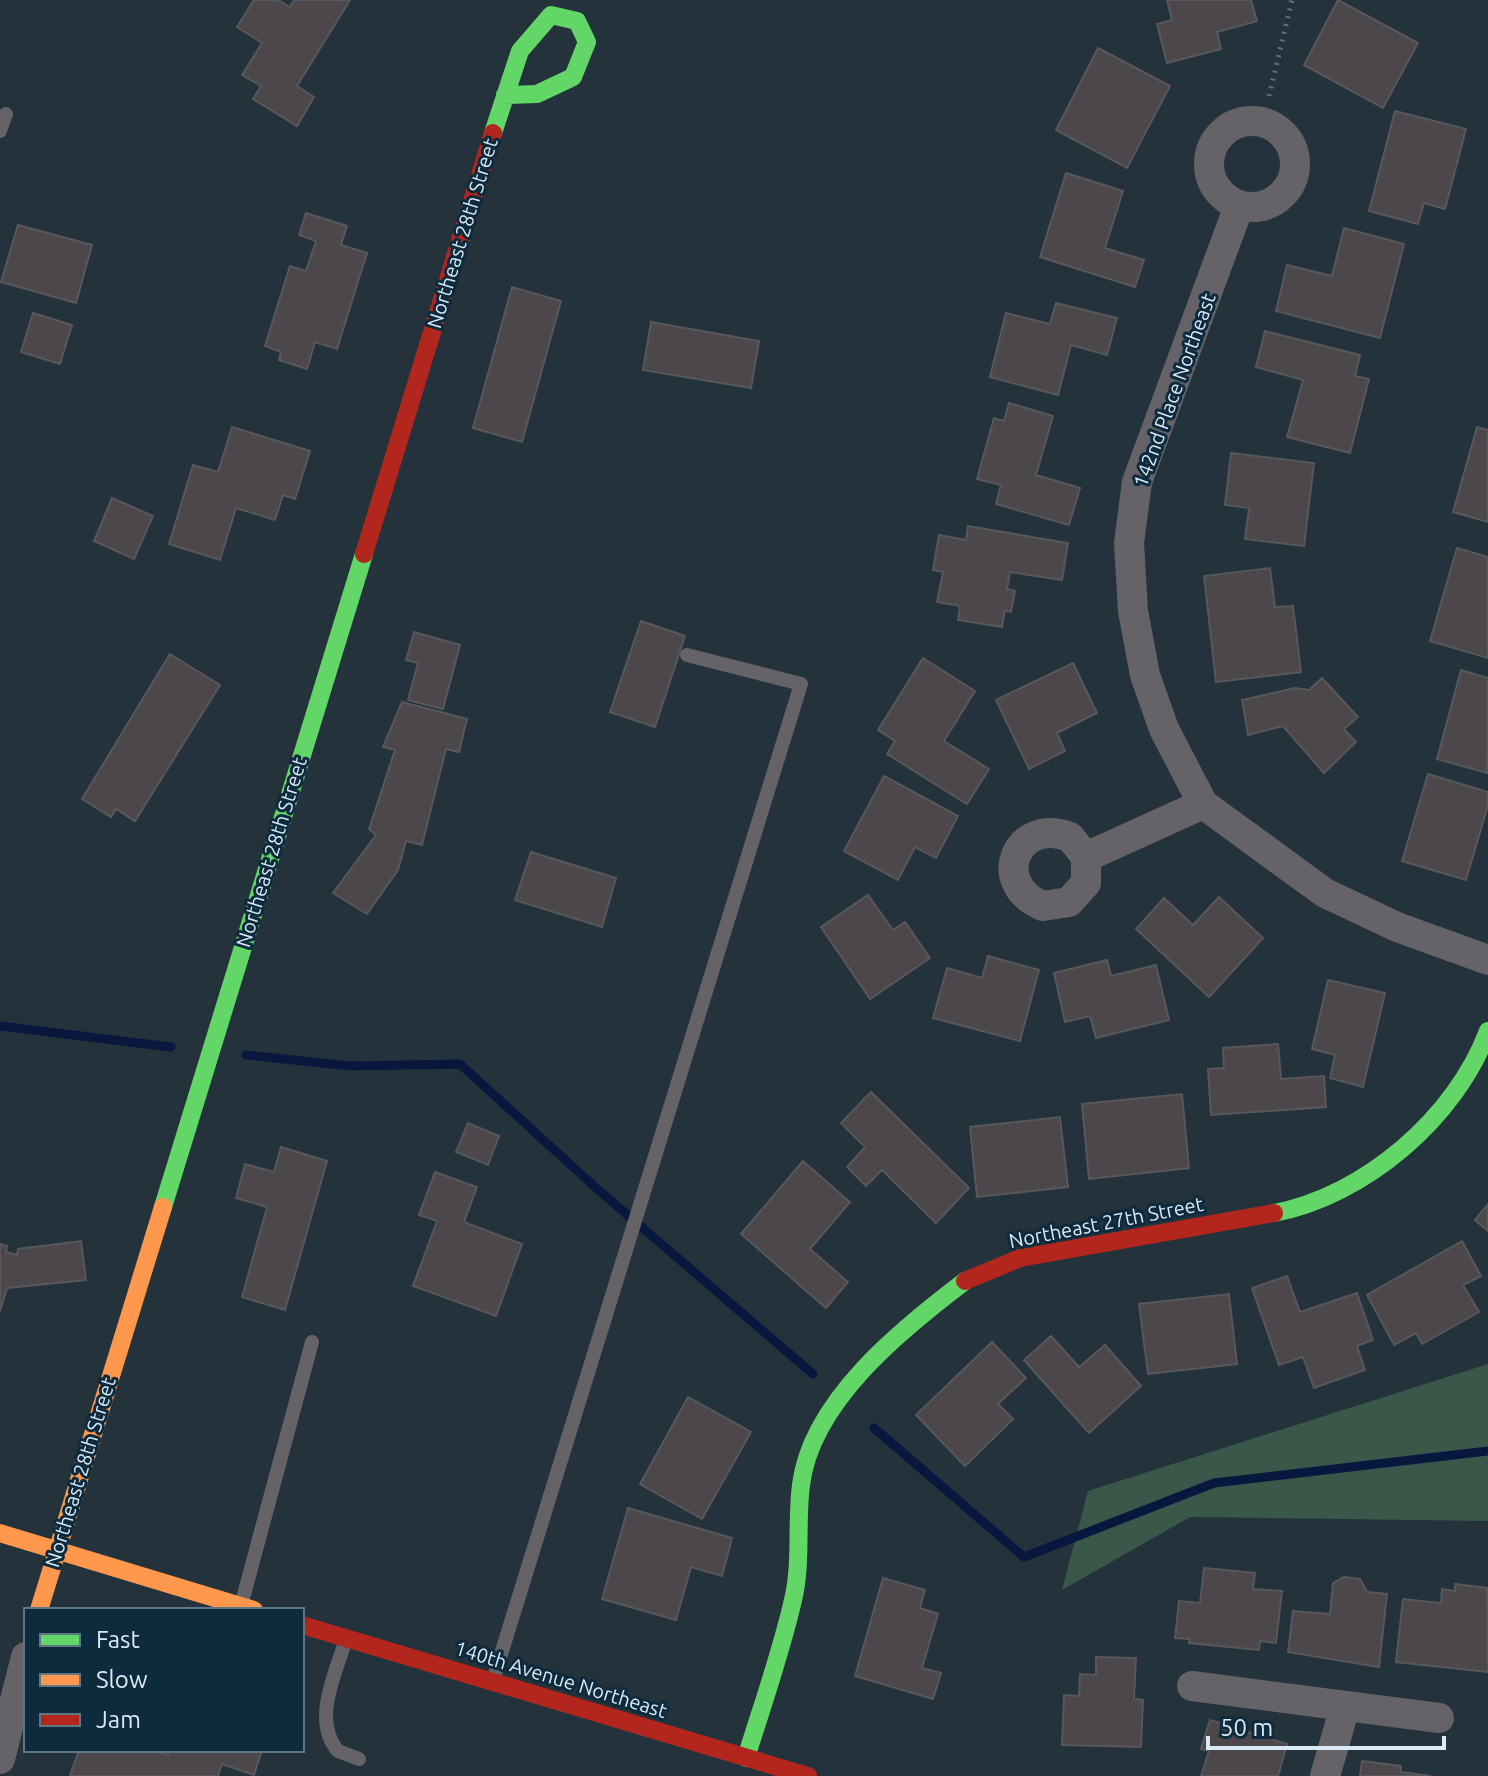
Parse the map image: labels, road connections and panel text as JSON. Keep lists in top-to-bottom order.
{
  "streets": {
    "street": [
      "Northeast 28th Street",
      "142nd Place Northeast",
      "Northeast 27th Street",
      "140th Avenue Northeast"
    ]
  },
  "crossings": [
    ["Northeast 27th Street", "140th Avenue Northeast"]
  ],
  "legend": ["Fast", "Slow", "Jam"],
  "scale_bar": "50 m"
}
